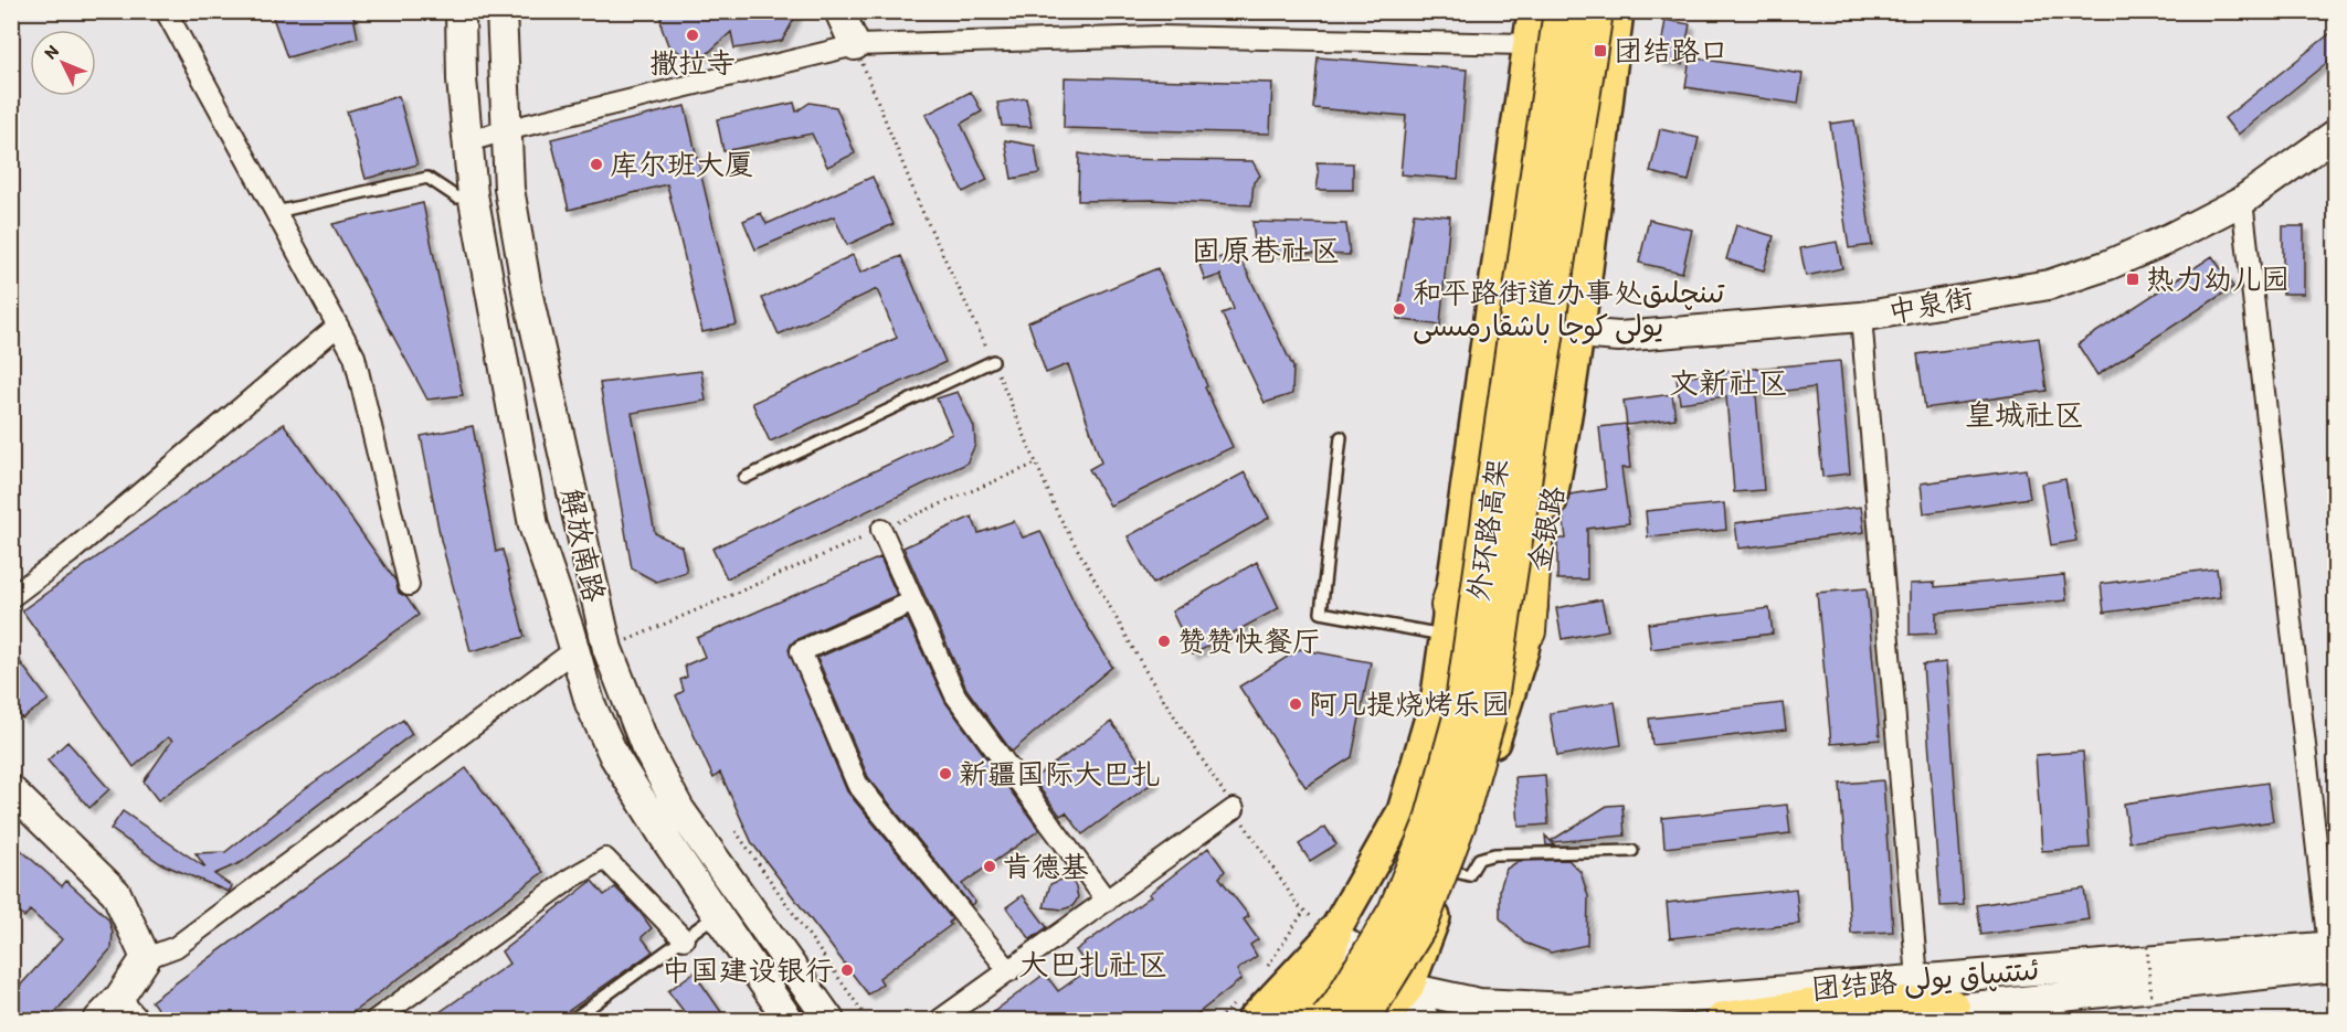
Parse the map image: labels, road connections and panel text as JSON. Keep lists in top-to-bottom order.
{
  "streets": {
    "highway": ["外环路高架"],
    "main road": [
      "中泉街",
      "金银路",
      "解放南路",
      "团结路 ئىتتىپاق يولى"
    ]
  },
  "crossings": [
    ["中泉街", "金银路"],
    ["金银路", "团结路 ئىتتىپاق يولى"]
  ],
  "districts": [
    "固原巷社区",
    "文新社区",
    "皇城社区",
    "大巴扎社区"
  ],
  "places": {
    "other": [
      "撒拉寺",
      "库尔班大厦",
      "和平路街道办事处تىنچلىق يولى كوچا باشقارمىسى",
      "赞赞快餐厅",
      "阿凡提烧烤乐园",
      "新疆国际大巴扎",
      "肯德基",
      "中国建设银行"
    ],
    "transit": ["团结路口", "热力幼儿园"]
  },
  "north": "top left"
}
